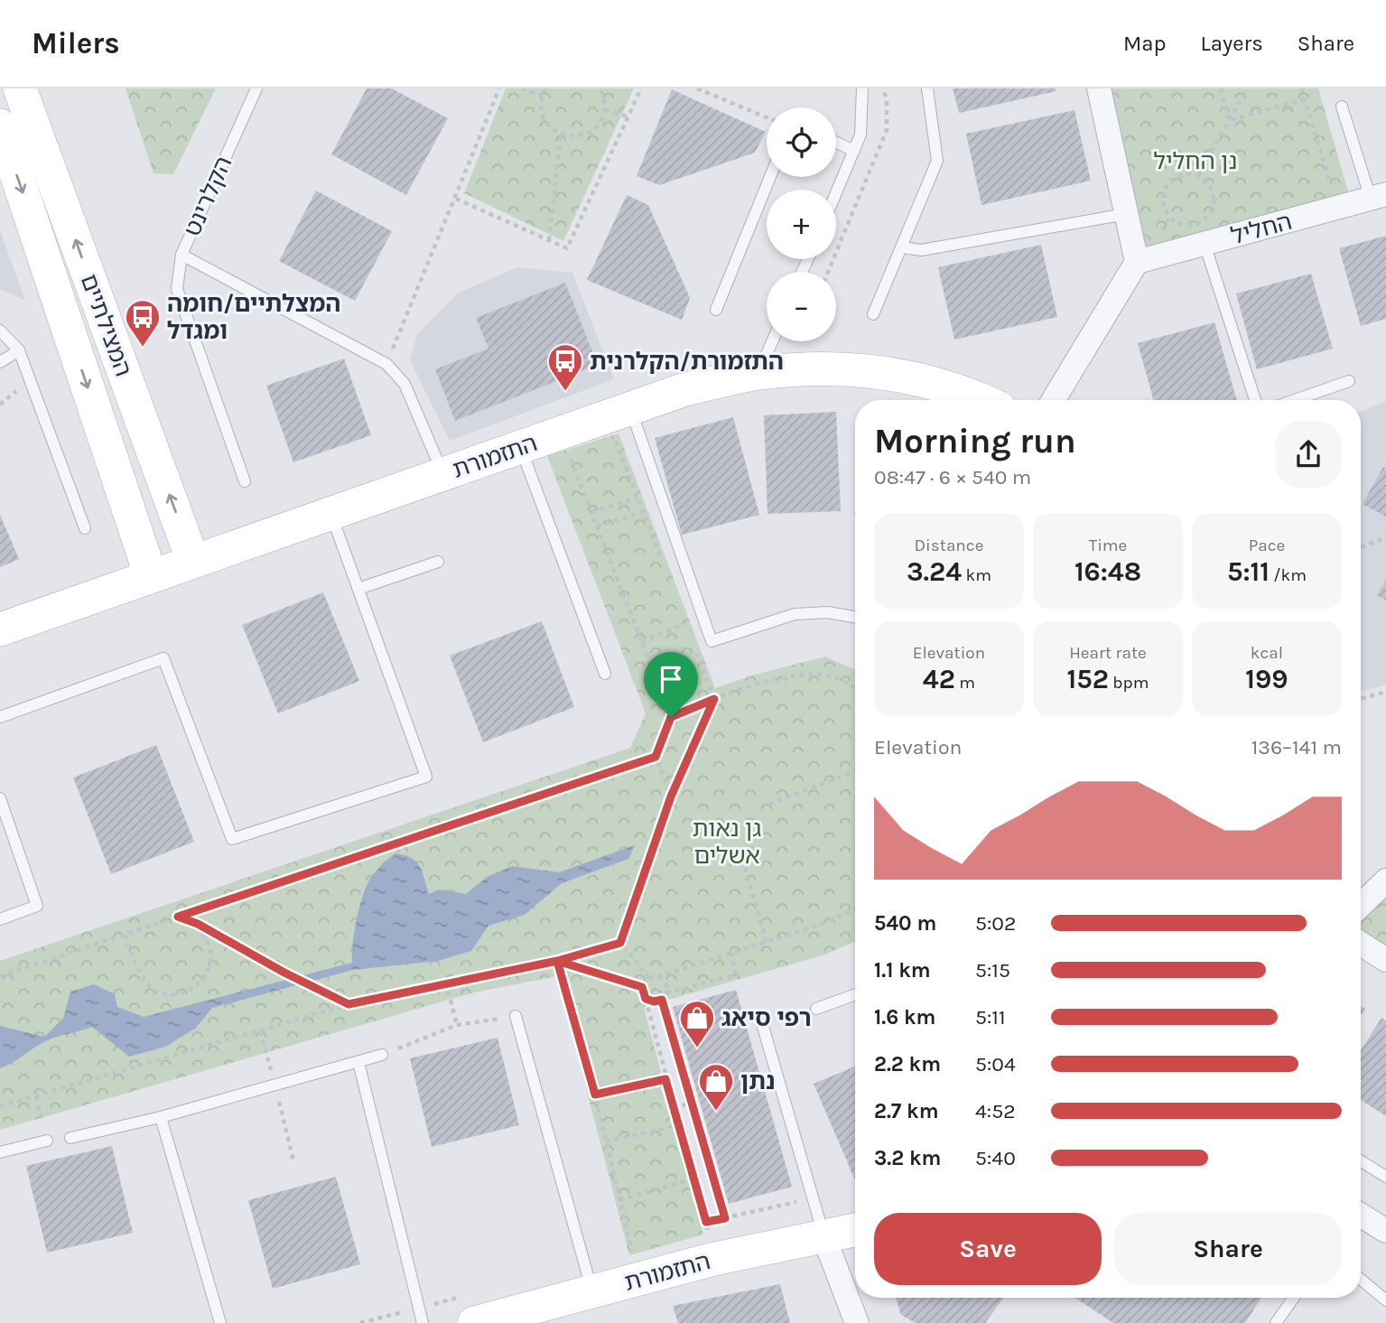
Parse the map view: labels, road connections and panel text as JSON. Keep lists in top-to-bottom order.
{
  "streets": {
    "street": ["החליל", "המצילתיים", "התזמורת"],
    "lane": ["הקלרינט"]
  },
  "crossings": [
    ["הקלרינט", "התזמורת"],
    ["המצילתיים", "התזמורת"]
  ],
  "parks": ["נן החליל", "גן נאות אשלים"],
  "places": {
    "bus stop": ["המצלתיים/חומה ומגדל", "התזמורת/הקלרנית"],
    "shop": ["רפי סיאג", "נתן"]
  },
  "page": {
    "header": "Milers",
    "nav": ["Map", "Layers", "Share"],
    "map_buttons": ["+", "−"],
    "heading": ["Morning run", "08:47 · 6 × 540 m"],
    "stats": [
      ["Distance", "3.24 km"],
      ["Time", "16:48"],
      ["Pace", "5:11 /km"],
      ["Elevation", "42 m"],
      ["Heart rate", "152 bpm"],
      ["kcal", "199"]
    ],
    "chart": ["Elevation", "136–141 m"],
    "list": [
      {
        "name": "540 m",
        "note": "5:02"
      },
      {
        "name": "1.1 km",
        "note": "5:15"
      },
      {
        "name": "1.6 km",
        "note": "5:11"
      },
      {
        "name": "2.2 km",
        "note": "5:04"
      },
      {
        "name": "2.7 km",
        "note": "4:52"
      },
      {
        "name": "3.2 km",
        "note": "5:40"
      }
    ],
    "buttons": ["Save", "Share"]
  }
}
